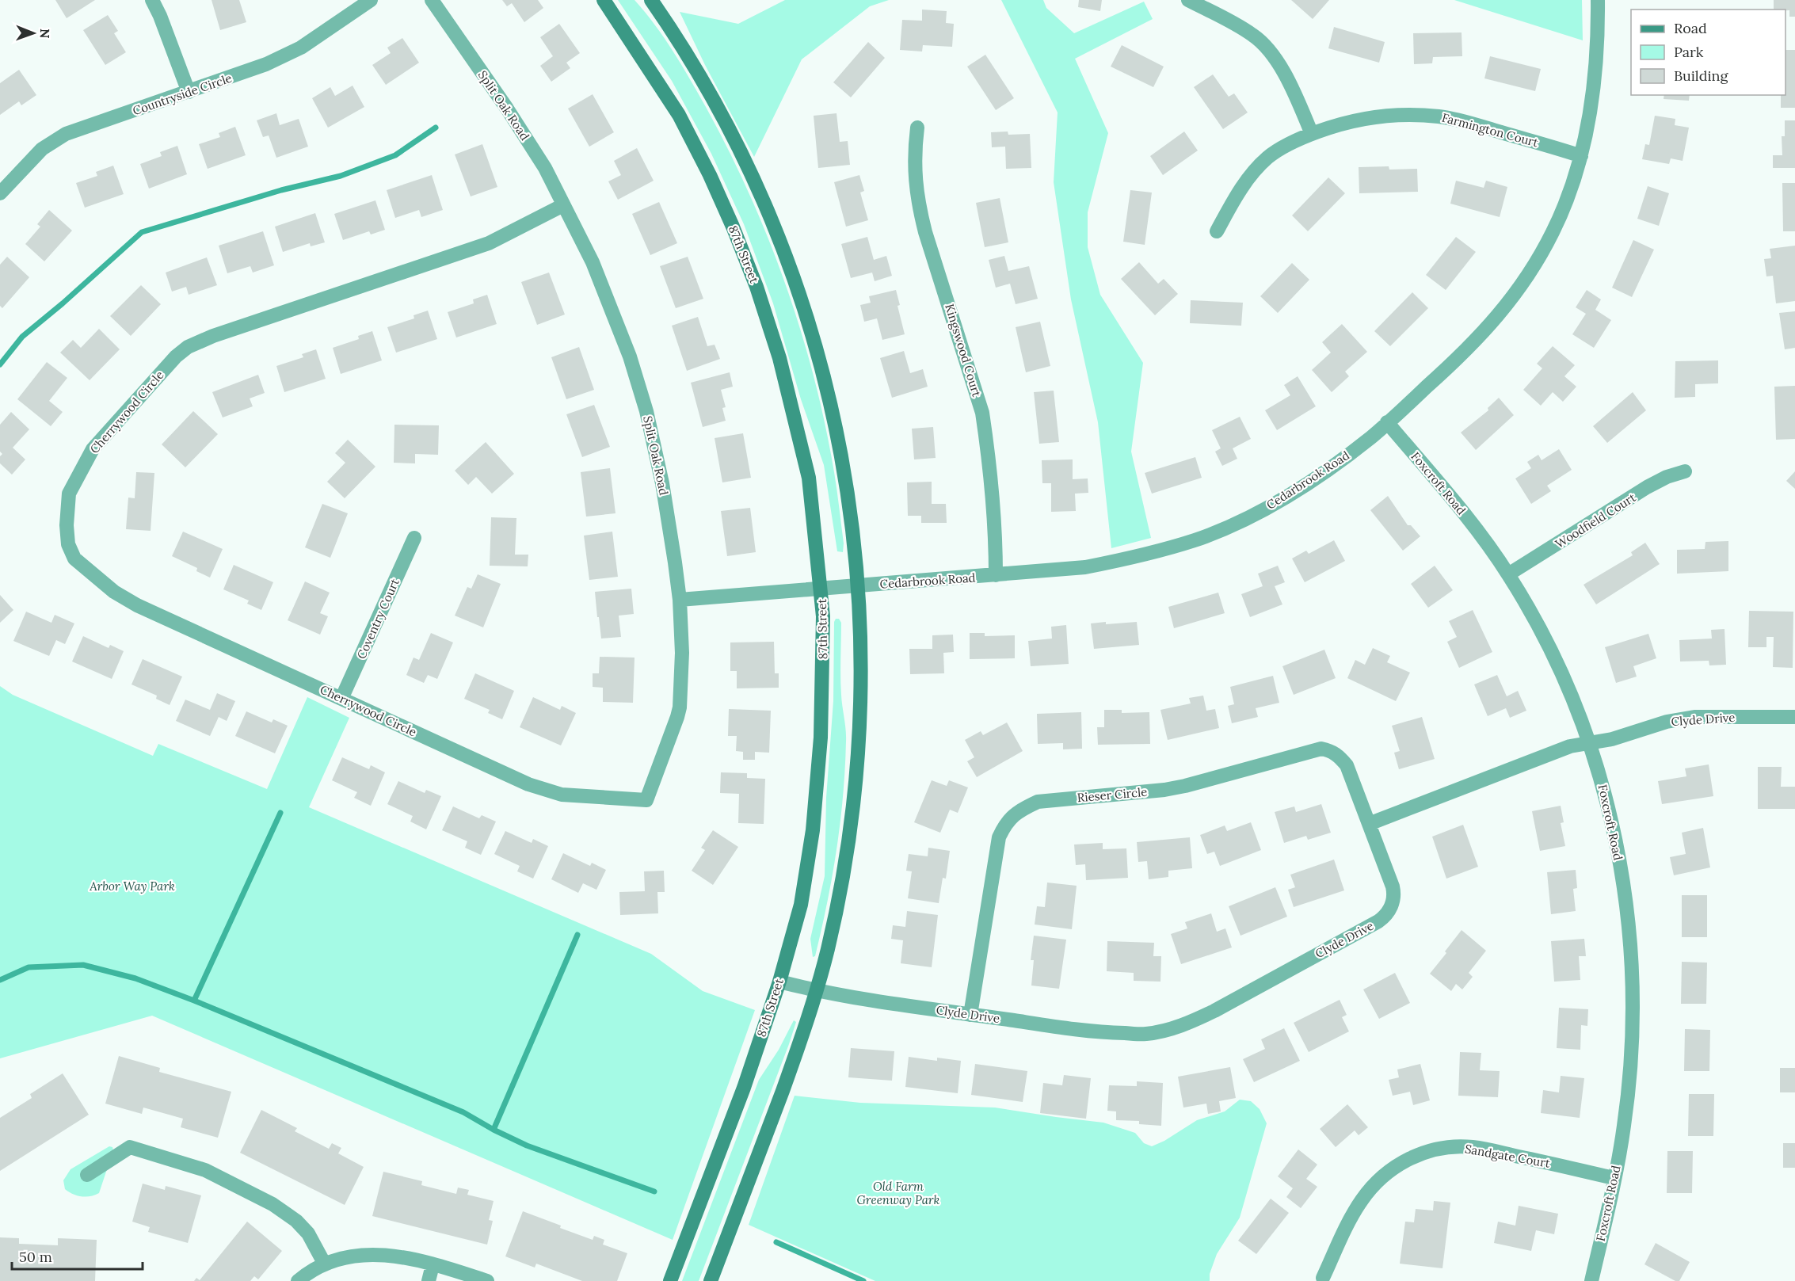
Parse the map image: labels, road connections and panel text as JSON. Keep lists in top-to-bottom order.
{
  "streets": {
    "street": [
      "Countryside Circle",
      "Split Oak Road",
      "Farmington Court",
      "87th Street",
      "Kingswood Court",
      "Cherrywood Circle",
      "Cedarbrook Road",
      "Foxcroft Road",
      "Woodfield Court",
      "Coventry Court",
      "Clyde Drive",
      "Rieser Circle",
      "Sandgate Court"
    ]
  },
  "crossings": [
    ["Split Oak Road", "Cherrywood Circle"],
    ["Split Oak Road", "Cedarbrook Road"],
    ["Farmington Court", "Cedarbrook Road"],
    ["87th Street", "Cedarbrook Road"],
    ["87th Street", "Clyde Drive"],
    ["Kingswood Court", "Cedarbrook Road"],
    ["Cherrywood Circle", "Coventry Court"],
    ["Cedarbrook Road", "Foxcroft Road"],
    ["Foxcroft Road", "Woodfield Court"],
    ["Foxcroft Road", "Clyde Drive"],
    ["Foxcroft Road", "Sandgate Court"],
    ["Clyde Drive", "Rieser Circle"]
  ],
  "parks": ["Arbor Way Park", "Old Farm Greenway Park"],
  "legend": ["Road", "Park", "Building"],
  "scale_bar": "50 m",
  "north": "right"
}
